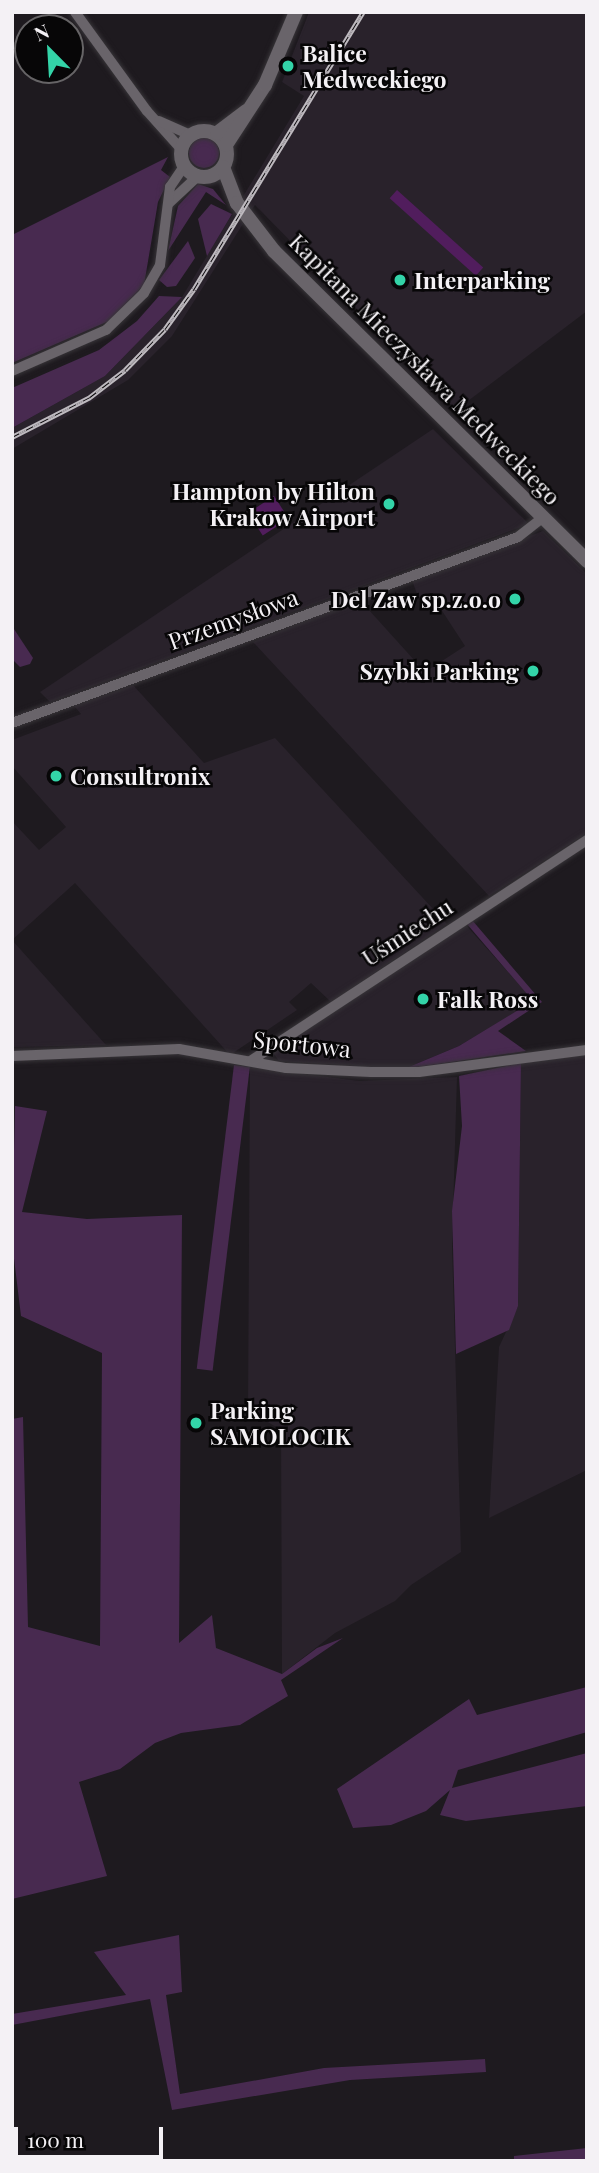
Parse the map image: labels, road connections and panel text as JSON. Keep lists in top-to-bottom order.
{
  "streets": {
    "main road": ["Kapitana Mieczysława Medweckiego"],
    "street": ["Przemysłowa", "Uśmiechu", "Sportowa"]
  },
  "crossings": [
    ["Kapitana Mieczysława Medweckiego", "Przemysłowa"],
    ["Uśmiechu", "Sportowa"]
  ],
  "places": [
    "Balice Medweckiego",
    "Interparking",
    "Hampton by Hilton Krakow Airport",
    "Del Zaw sp.z.o.o",
    "Szybki Parking",
    "Consultronix",
    "Falk Ross",
    "Parking SAMOLOCIK"
  ],
  "scale_bar": "100 m",
  "north": "top left"
}
